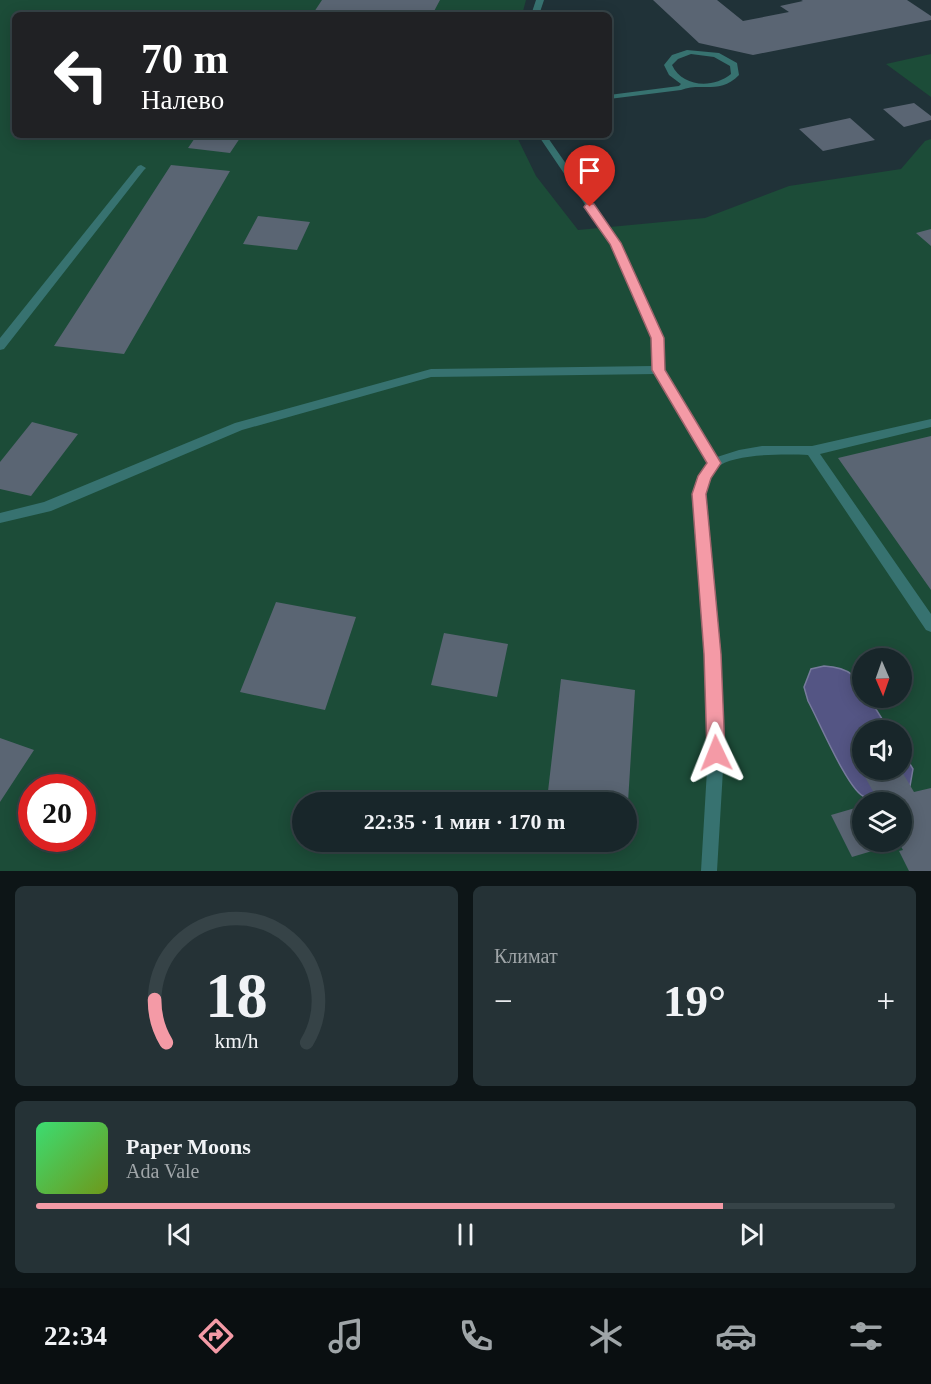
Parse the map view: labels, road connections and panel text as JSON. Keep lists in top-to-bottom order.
{
  "north": "bottom",
  "page": {
    "turn": ["70 m", "Налево"],
    "limit": "20",
    "trip": "22:35 · 1 мин · 170 m",
    "tile": "Климат",
    "heat": ["−", "19°", "+"],
    "song": ["Paper Moons", "Ada Vale"],
    "tabs": "22:34",
    "gauge": ["18", "km/h"]
  }
}
